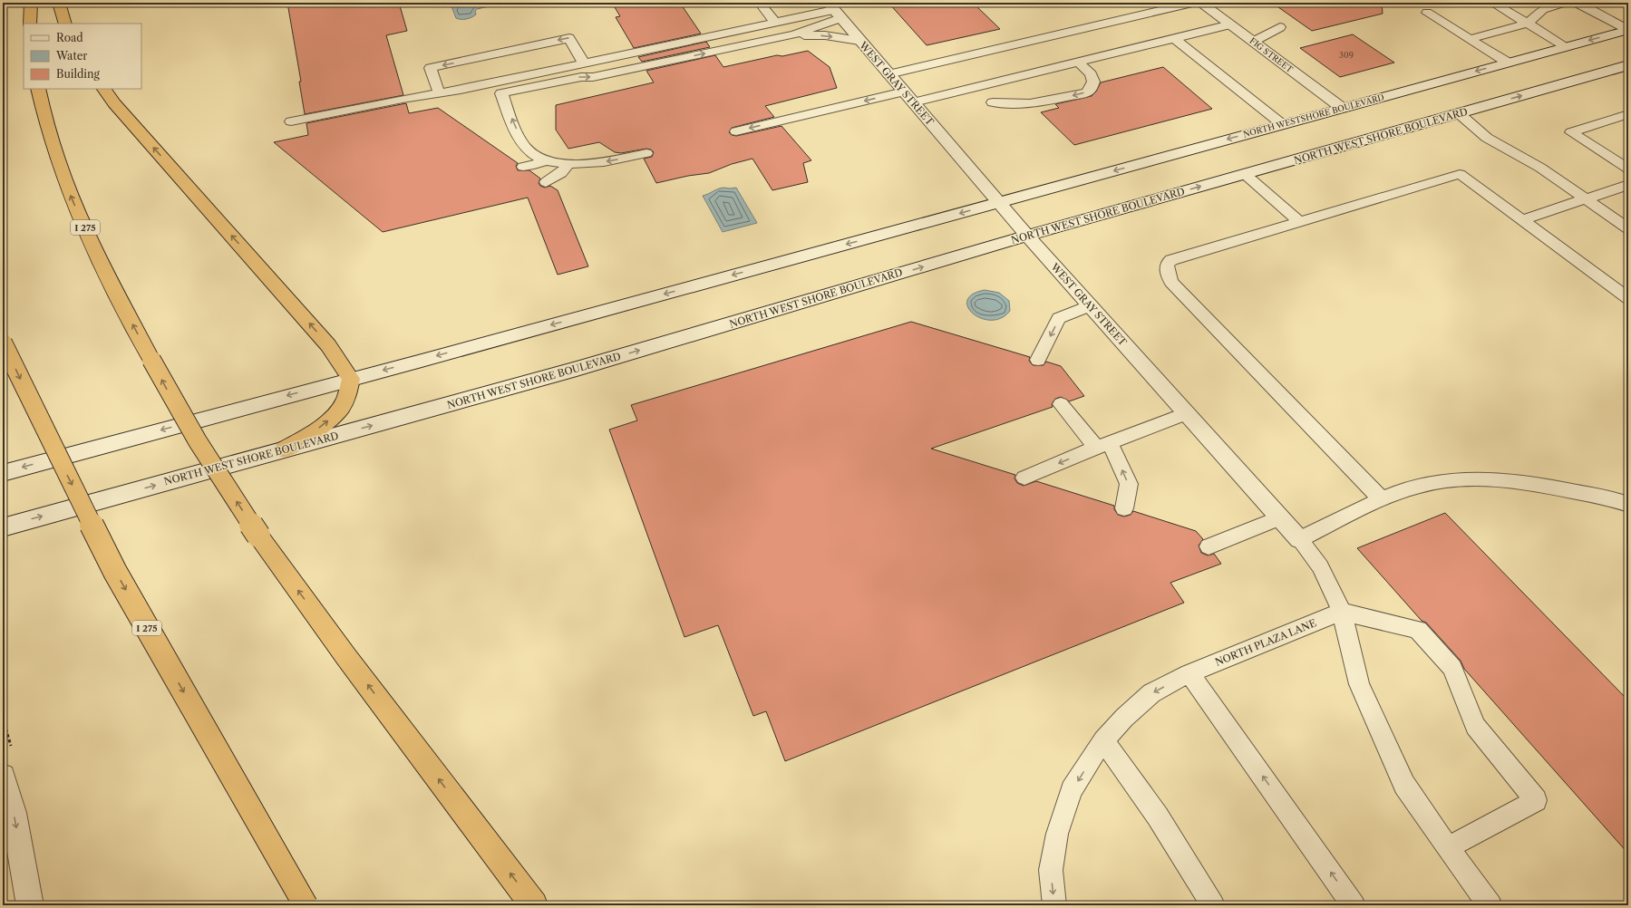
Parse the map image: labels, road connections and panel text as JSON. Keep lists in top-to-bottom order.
{
  "streets": {
    "highway": ["I 275"],
    "main road": [
      "FIG STREET",
      "WEST GRAY STREET",
      "NORTH WESTSHORE BOULEVARD",
      "NORTH WEST SHORE BOULEVARD"
    ],
    "lane": ["NORTH PLAZA LANE"]
  },
  "crossings": [
    ["FIG STREET", "NORTH WESTSHORE BOULEVARD"],
    ["WEST GRAY STREET", "NORTH WESTSHORE BOULEVARD"],
    ["WEST GRAY STREET", "NORTH WEST SHORE BOULEVARD"],
    ["WEST GRAY STREET", "NORTH PLAZA LANE"]
  ],
  "one_way": ["NORTH WESTSHORE BOULEVARD", "NORTH PLAZA LANE"],
  "house_numbers": ["309"],
  "legend": ["Road", "Water", "Building"]
}
